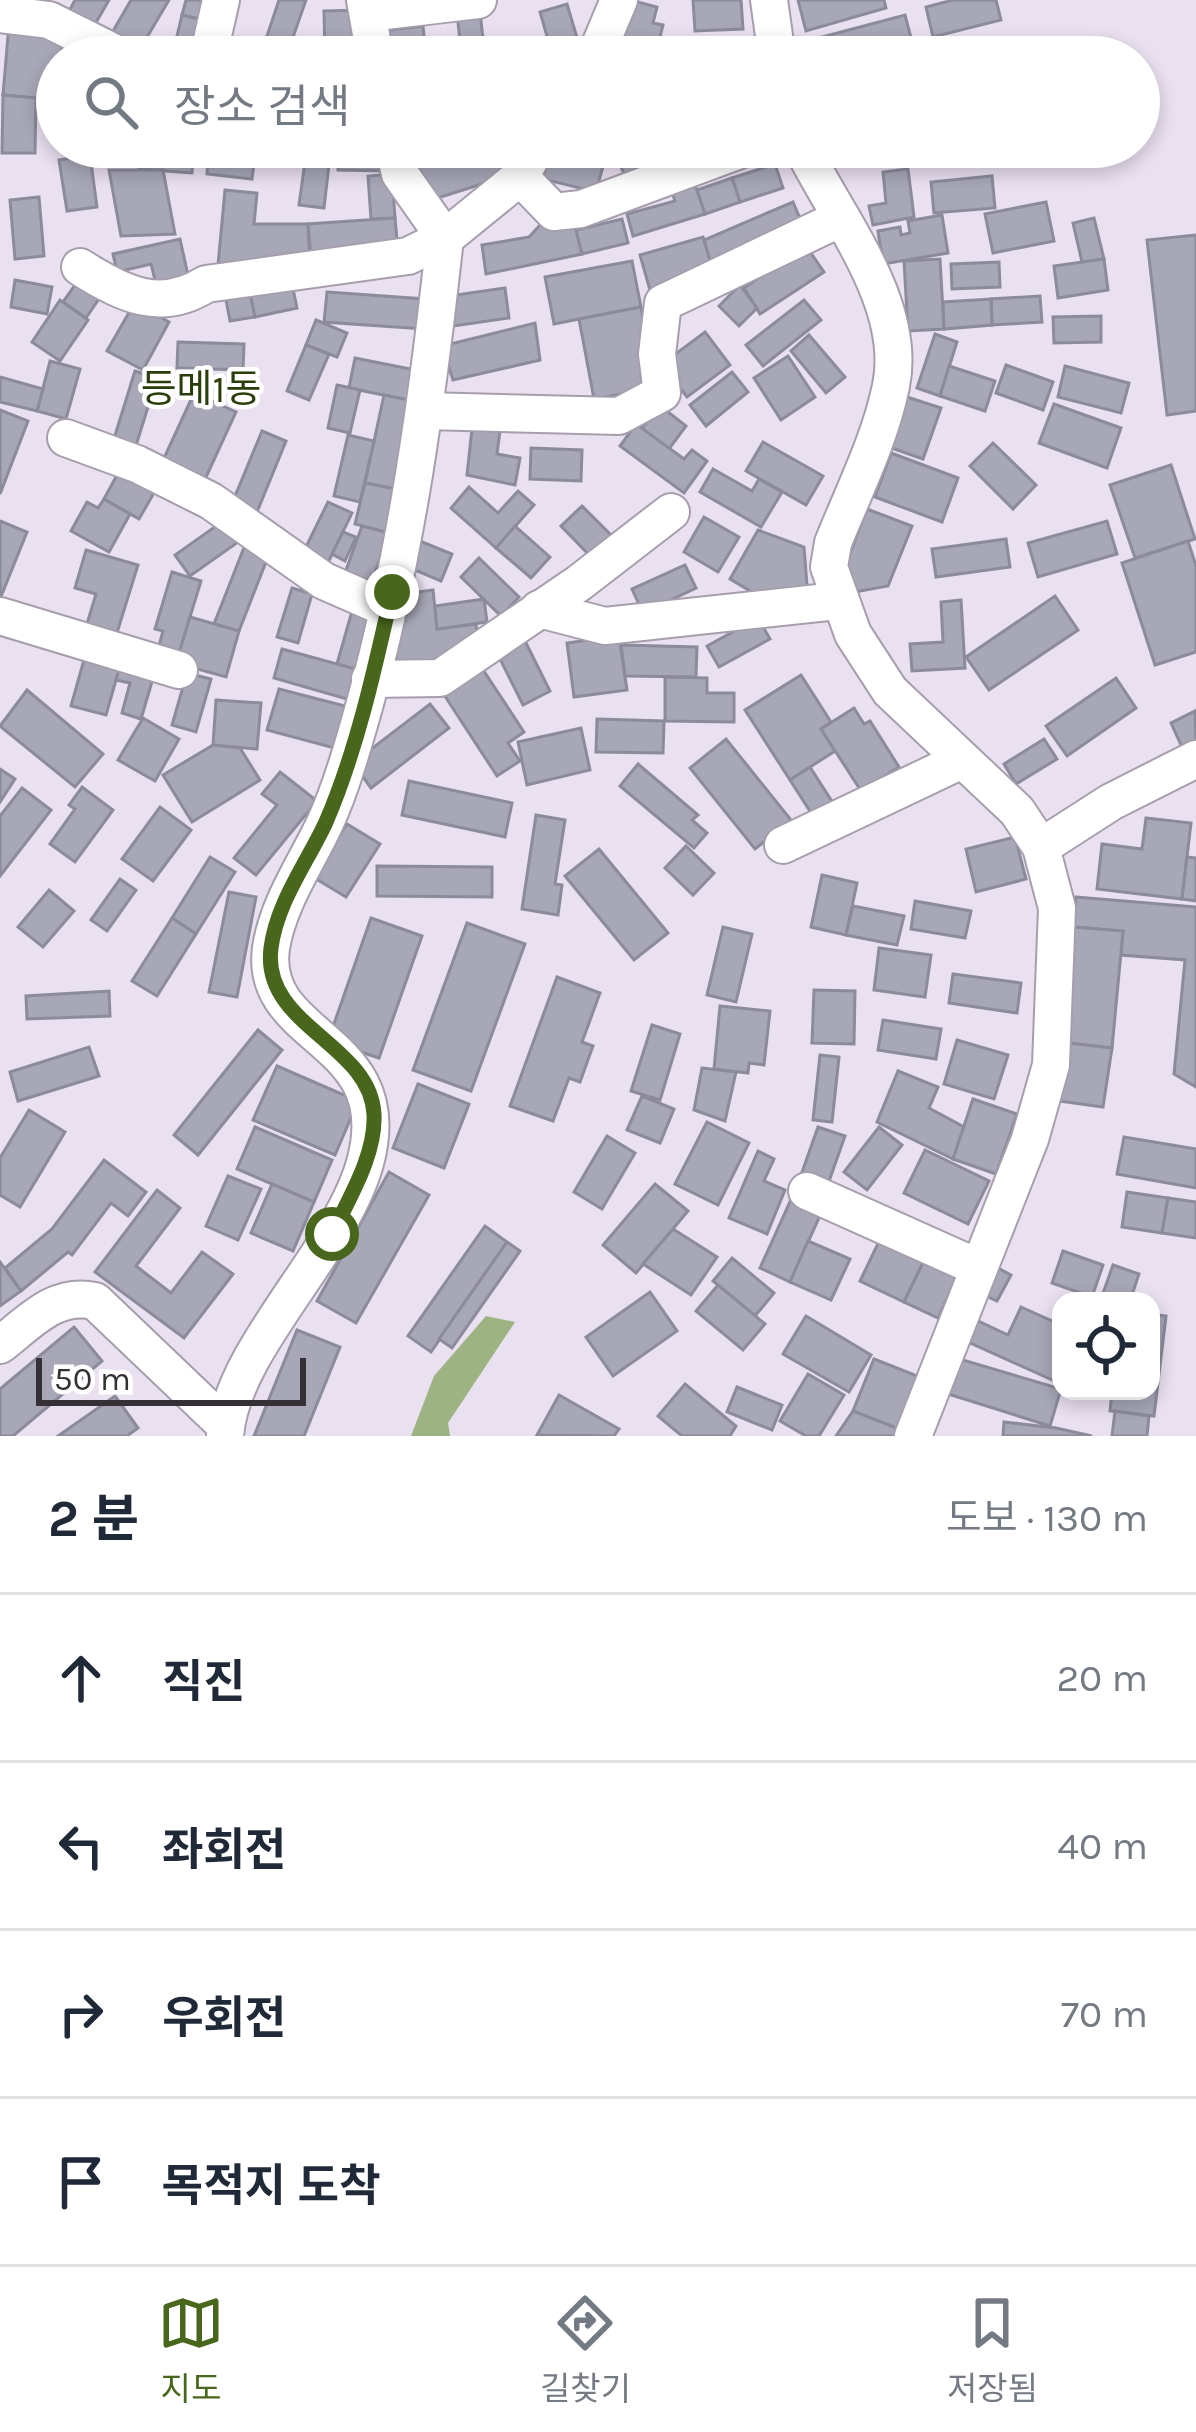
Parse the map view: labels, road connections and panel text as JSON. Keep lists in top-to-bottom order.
{
  "districts": ["등메1동"],
  "scale_bar": "50 m",
  "page": {
    "search": "장소 검색",
    "scale": "50 m",
    "heading": ["2 분", "도보 · 130 m"],
    "list": [
      ["직진", "20 m"],
      ["좌회전", "40 m"],
      ["우회전", "70 m"],
      "목적지 도착"
    ],
    "nav": ["지도", "길찾기", "저장됨"]
  }
}
